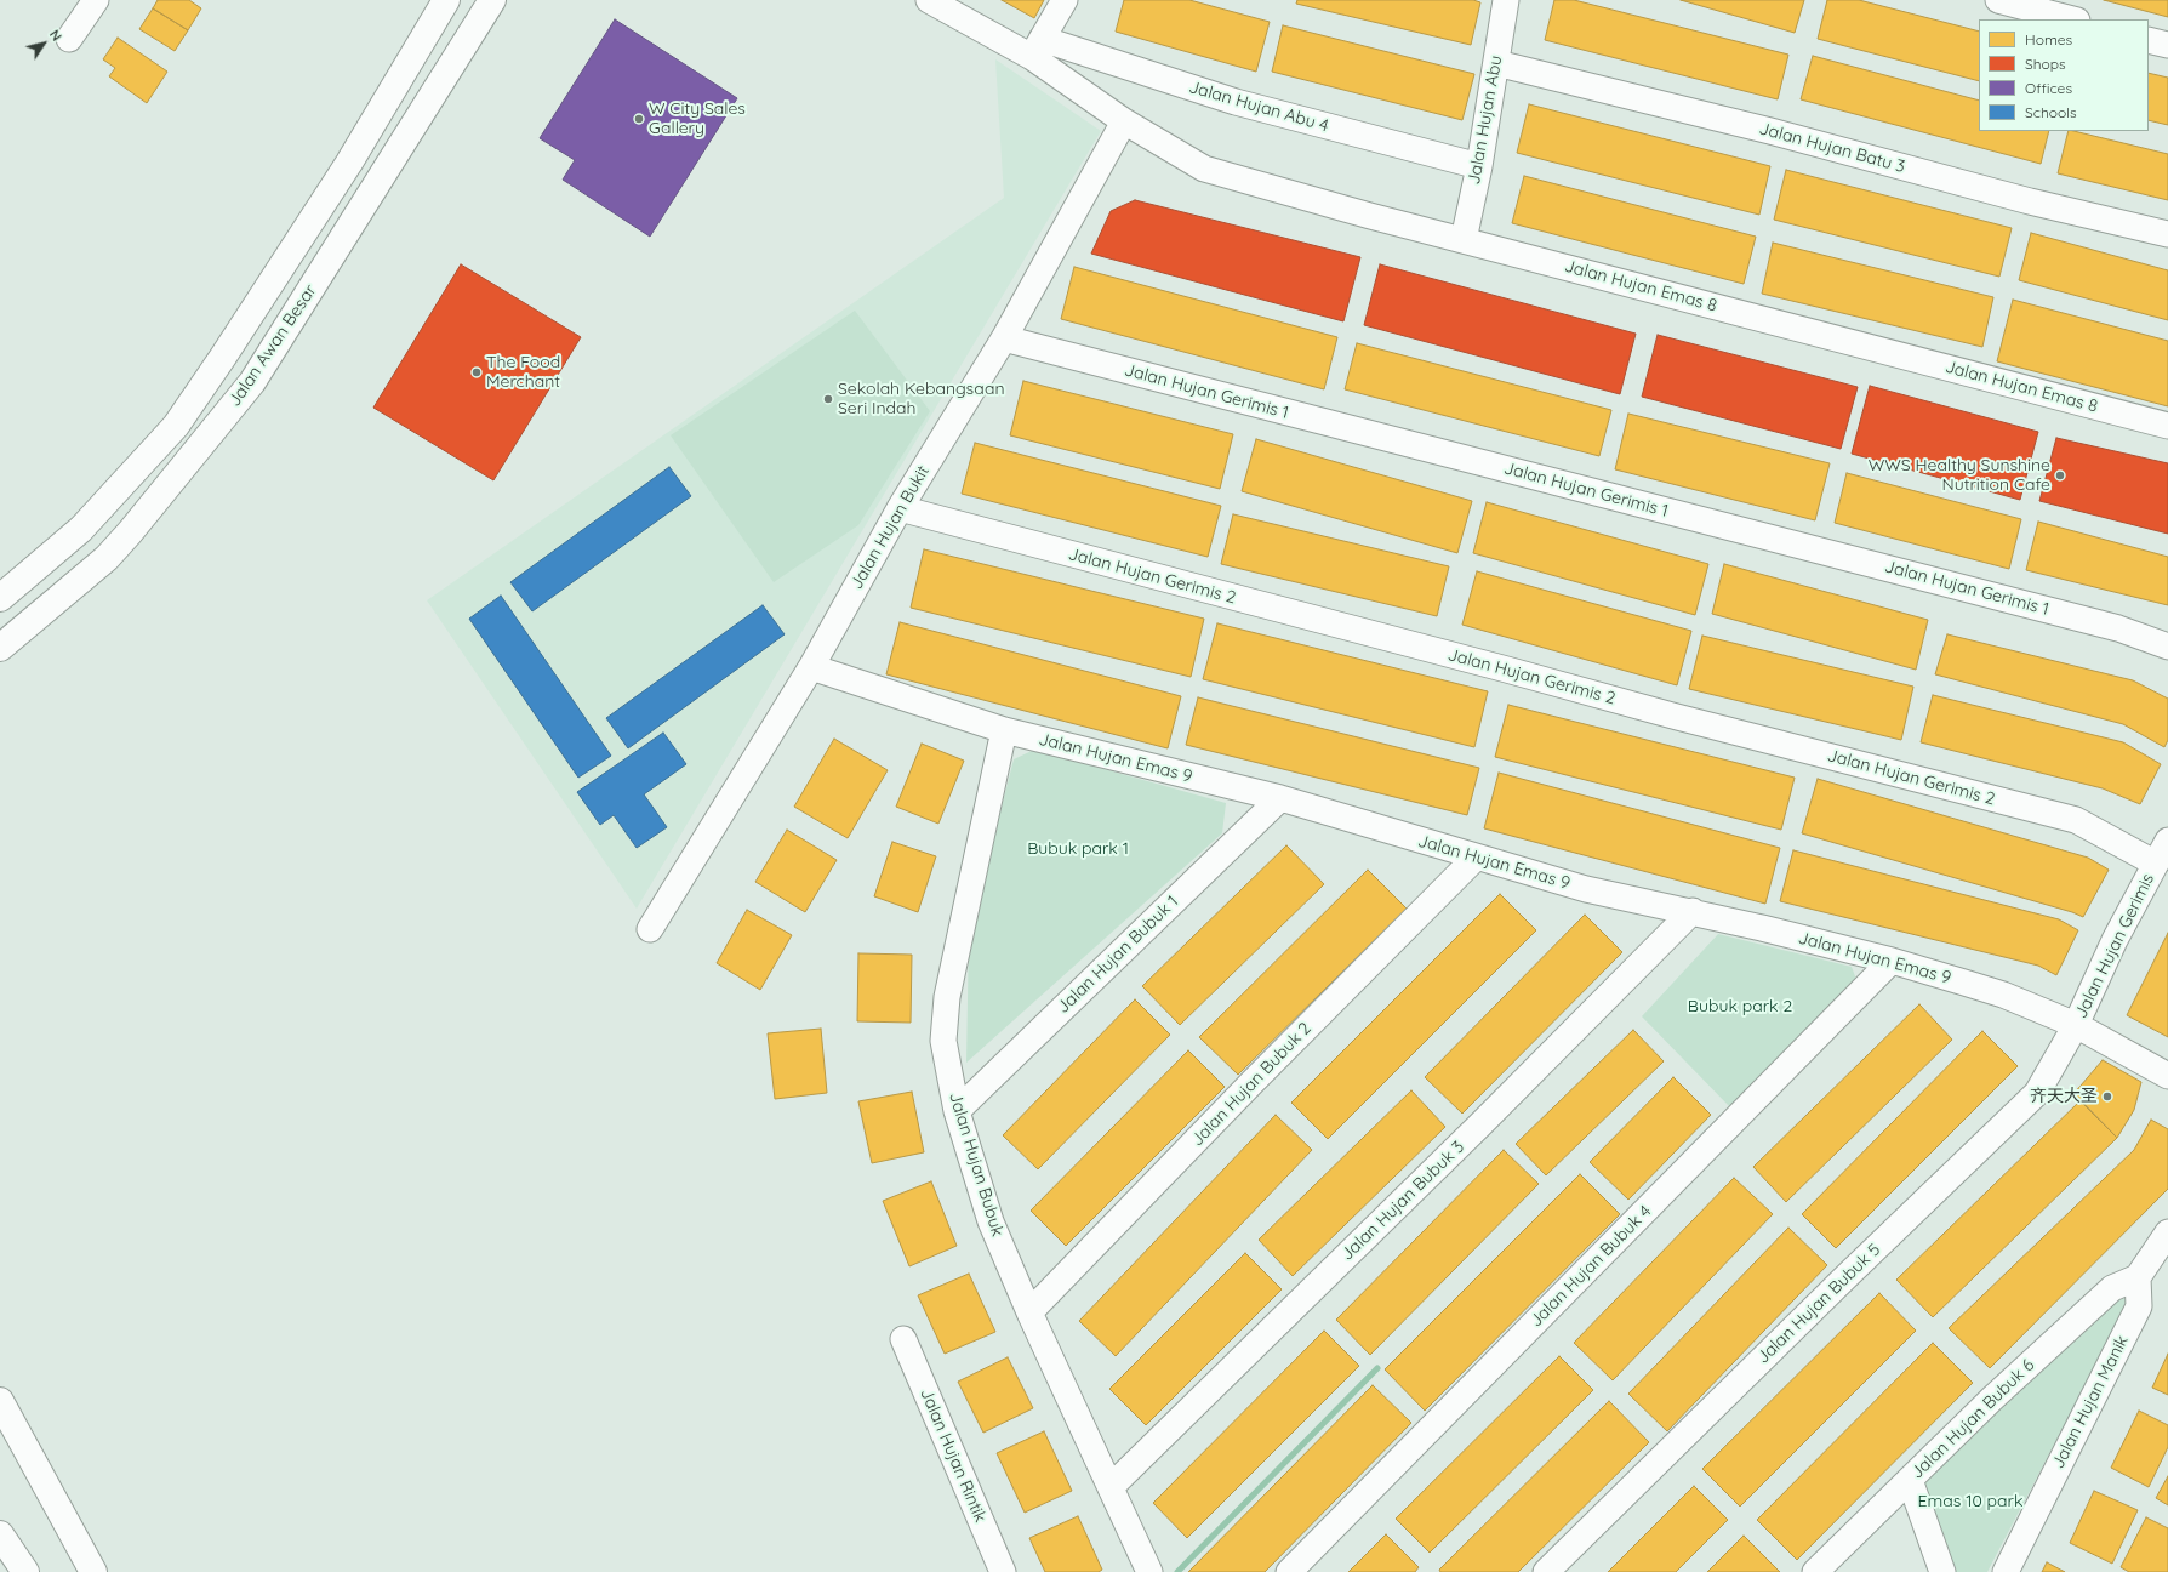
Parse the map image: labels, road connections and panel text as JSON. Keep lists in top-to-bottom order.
{
  "streets": {
    "main road": ["Jalan Awan Besar"],
    "street": [
      "Jalan Hujan Abu 4",
      "Jalan Hujan Abu",
      "Jalan Hujan Batu 3",
      "Jalan Hujan Emas 8",
      "Jalan Hujan Gerimis 1",
      "Jalan Hujan Bukit",
      "Jalan Hujan Gerimis 2",
      "Jalan Hujan Emas 9",
      "Jalan Hujan Gerimis",
      "Jalan Hujan Bubuk 1",
      "Jalan Hujan Bubuk 2",
      "Jalan Hujan Bubuk",
      "Jalan Hujan Bubuk 3",
      "Jalan Hujan Bubuk 4",
      "Jalan Hujan Bubuk 5",
      "Jalan Hujan Manik",
      "Jalan Hujan Bubuk 6",
      "Jalan Hujan Rintik"
    ]
  },
  "crossings": [
    ["Jalan Hujan Abu 4", "Jalan Hujan Abu"],
    ["Jalan Hujan Abu 4", "Jalan Hujan Emas 8"],
    ["Jalan Hujan Abu", "Jalan Hujan Batu 3"],
    ["Jalan Hujan Abu", "Jalan Hujan Emas 8"],
    ["Jalan Hujan Emas 8", "Jalan Hujan Bukit"],
    ["Jalan Hujan Gerimis 1", "Jalan Hujan Bukit"],
    ["Jalan Hujan Bukit", "Jalan Hujan Gerimis 2"],
    ["Jalan Hujan Bukit", "Jalan Hujan Emas 9"],
    ["Jalan Hujan Gerimis 2", "Jalan Hujan Gerimis"],
    ["Jalan Hujan Emas 9", "Jalan Hujan Gerimis"],
    ["Jalan Hujan Emas 9", "Jalan Hujan Bubuk 1"],
    ["Jalan Hujan Emas 9", "Jalan Hujan Bubuk 2"],
    ["Jalan Hujan Emas 9", "Jalan Hujan Bubuk"],
    ["Jalan Hujan Emas 9", "Jalan Hujan Bubuk 3"],
    ["Jalan Hujan Emas 9", "Jalan Hujan Bubuk 4"],
    ["Jalan Hujan Emas 9", "Jalan Hujan Bubuk 5"],
    ["Jalan Hujan Gerimis", "Jalan Hujan Bubuk 5"],
    ["Jalan Hujan Bubuk 1", "Jalan Hujan Bubuk"],
    ["Jalan Hujan Bubuk 2", "Jalan Hujan Bubuk"],
    ["Jalan Hujan Bubuk", "Jalan Hujan Bubuk 3"],
    ["Jalan Hujan Manik", "Jalan Hujan Bubuk 6"]
  ],
  "parks": ["Bubuk park 1", "Bubuk park 2", "Emas 10 park"],
  "places": [
    "W City Sales Gallery",
    "The Food Merchant",
    "Sekolah Kebangsaan Seri Indah",
    "WWS Healthy Sunshine Nutrition Cafe",
    "齐天大圣"
  ],
  "legend": [
    "Homes",
    "Shops",
    "Offices",
    "Schools"
  ],
  "north": "top right"
}
